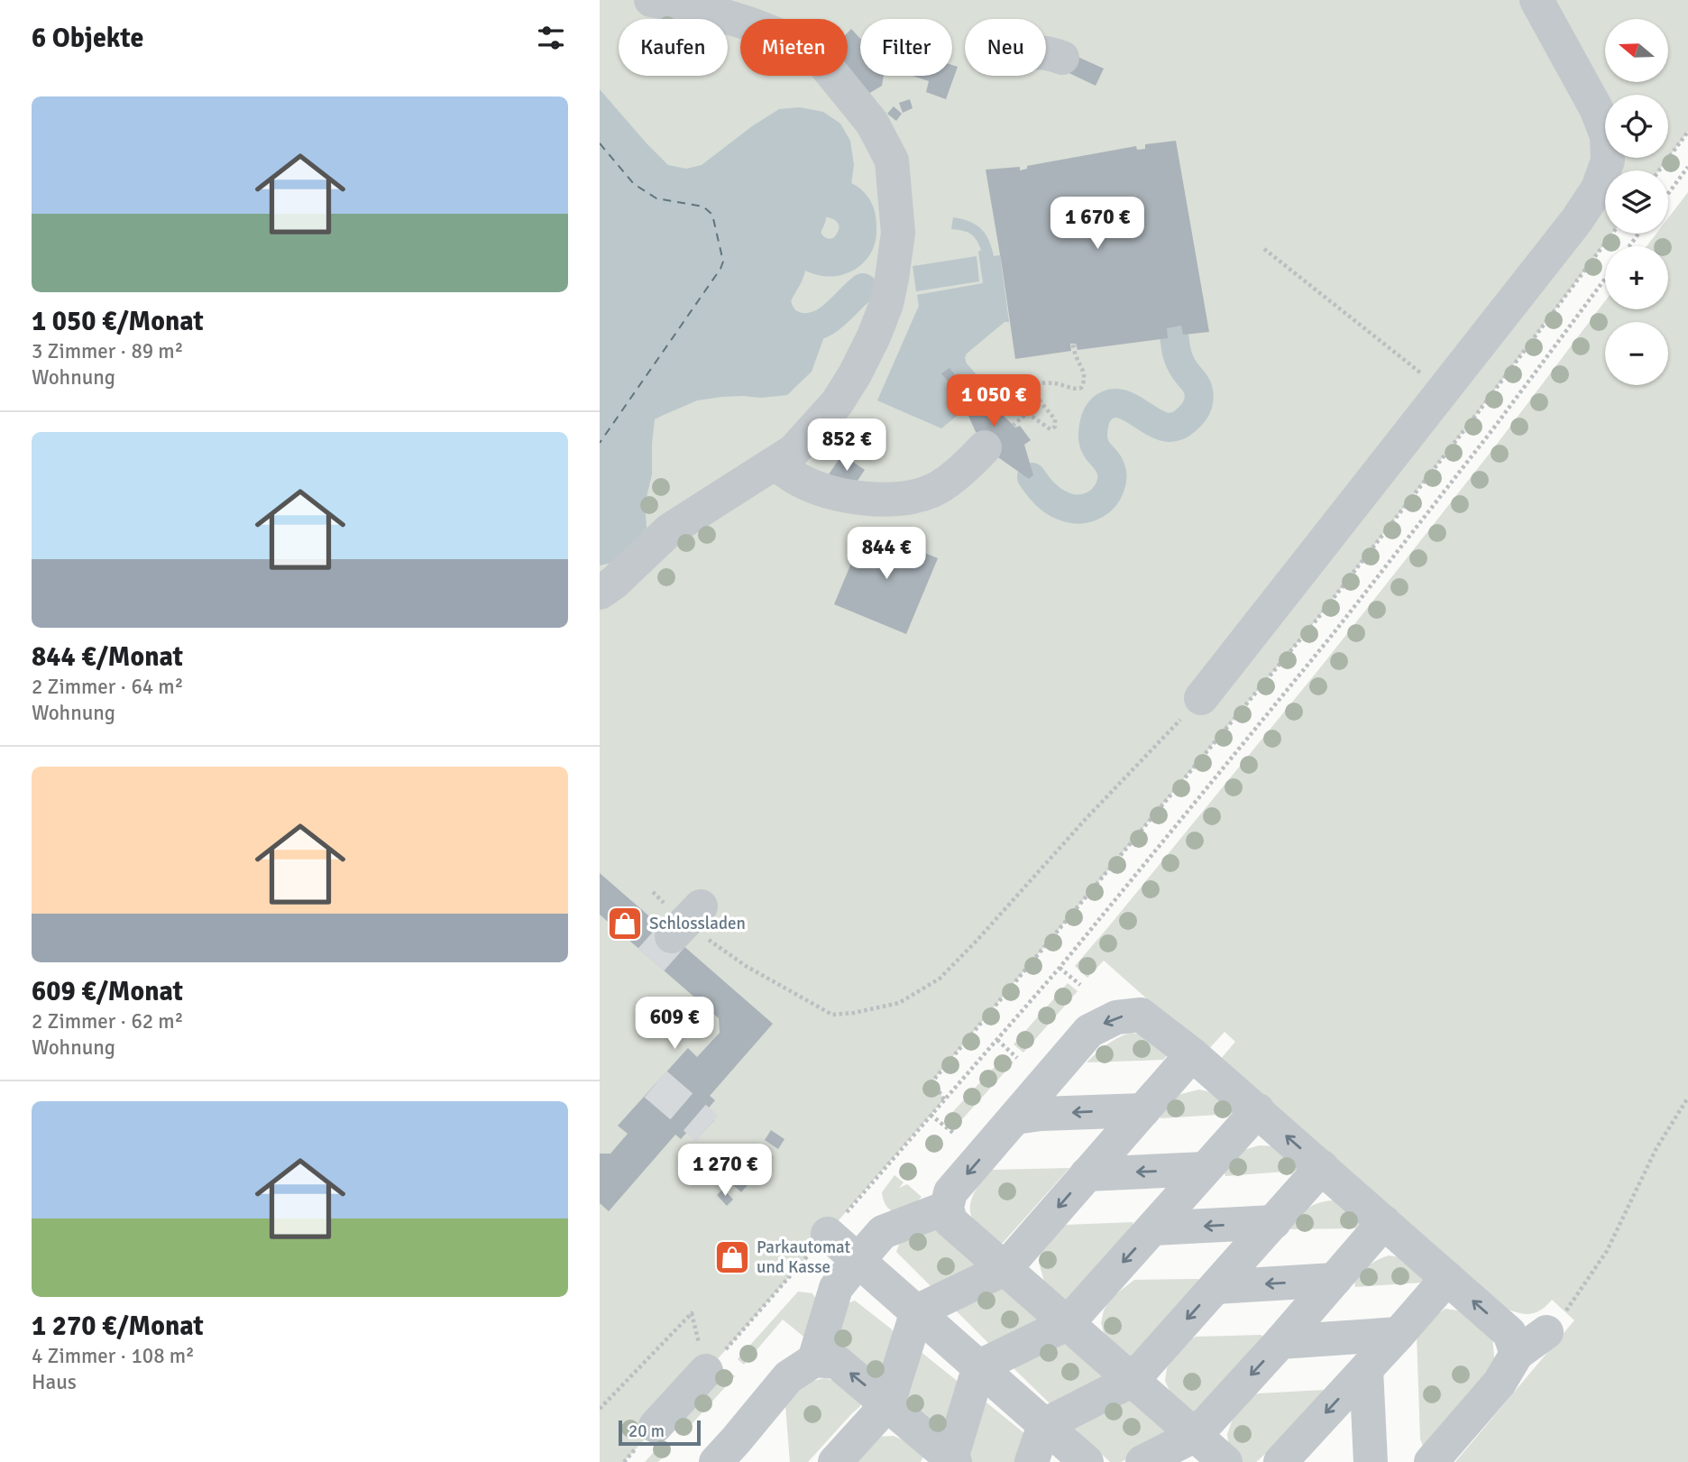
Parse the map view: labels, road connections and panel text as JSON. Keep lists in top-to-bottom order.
{
  "places": {
    "shop": ["Schlossladen", "Parkautomat und Kasse"]
  },
  "scale_bar": "20 m",
  "north": "left",
  "page": {
    "heading": "6 Objekte",
    "map_buttons": ["+", "−"],
    "chip": [
      "Kaufen",
      "Mieten",
      "Filter",
      "Neu"
    ],
    "list": [
      {
        "name": "1 050 €/Monat",
        "note": "3 Zimmer · 89 m² · Wohnung"
      },
      {
        "name": "844 €/Monat",
        "note": "2 Zimmer · 64 m² · Wohnung"
      },
      {
        "name": "609 €/Monat",
        "note": "2 Zimmer · 62 m² · Wohnung"
      },
      {
        "name": "1 270 €/Monat",
        "note": "4 Zimmer · 108 m² · Haus"
      }
    ],
    "price": [
      "1 670 €",
      "1 050 €",
      "852 €",
      "844 €",
      "609 €",
      "1 270 €"
    ],
    "scale": "20 m"
  }
}
